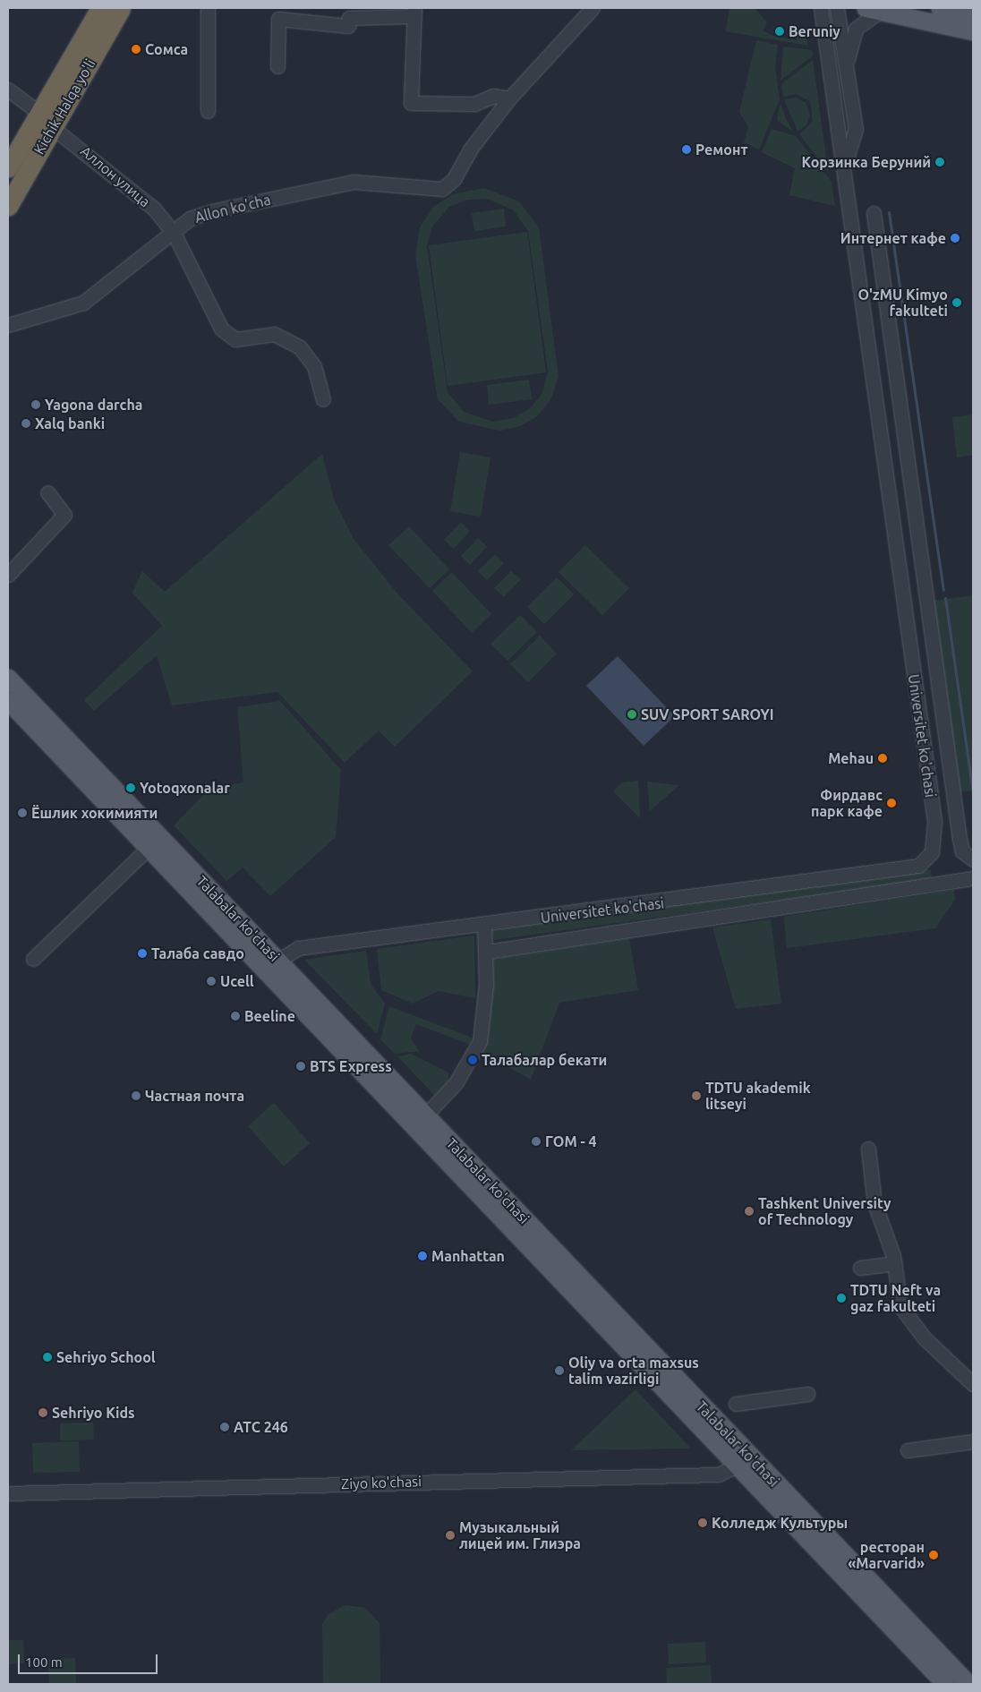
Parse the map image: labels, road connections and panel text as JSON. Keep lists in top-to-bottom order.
{
  "streets": {
    "highway": ["Kichik Halqa yo'li"],
    "main road": ["Talabalar ko'chasi"],
    "street": [
      "Аллон улица",
      "Allon ko'cha",
      "Universitet ko'chasi",
      "Ziyo ko'chasi"
    ]
  },
  "crossings": [
    ["Kichik Halqa yo'li", "Аллон улица"],
    ["Аллон улица", "Allon ko'cha"],
    ["Universitet ko'chasi", "Talabalar ko'chasi"],
    ["Talabalar ko'chasi", "Ziyo ko'chasi"]
  ],
  "places": [
    "Beruniy",
    "Сомса",
    "Ремонт",
    "Корзинка Беруний",
    "Интернет кафе",
    "O'zMU Kimyo fakulteti",
    "Yagona darcha",
    "Xalq banki",
    "SUV SPORT SAROYI",
    "Mehau",
    "Yotoqxonalar",
    "Фирдавс парк кафе",
    "Ёшлик хокимияти",
    "Талаба савдо",
    "Ucell",
    "Beeline",
    "Талабалар бекати",
    "BTS Express",
    "Частная почта",
    "TDTU akademik litseyi",
    "ГОМ - 4",
    "Tashkent University of Technology",
    "Manhattan",
    "TDTU Neft va gaz fakulteti",
    "Sehriyo School",
    "Oliy va orta maxsus talim vazirligi",
    "Sehriyo Kids",
    "АТС 246",
    "Колледж Культуры",
    "Музыкальный лицей им. Глиэра",
    "ресторан «Marvarid»"
  ],
  "scale_bar": "100 m"
}
